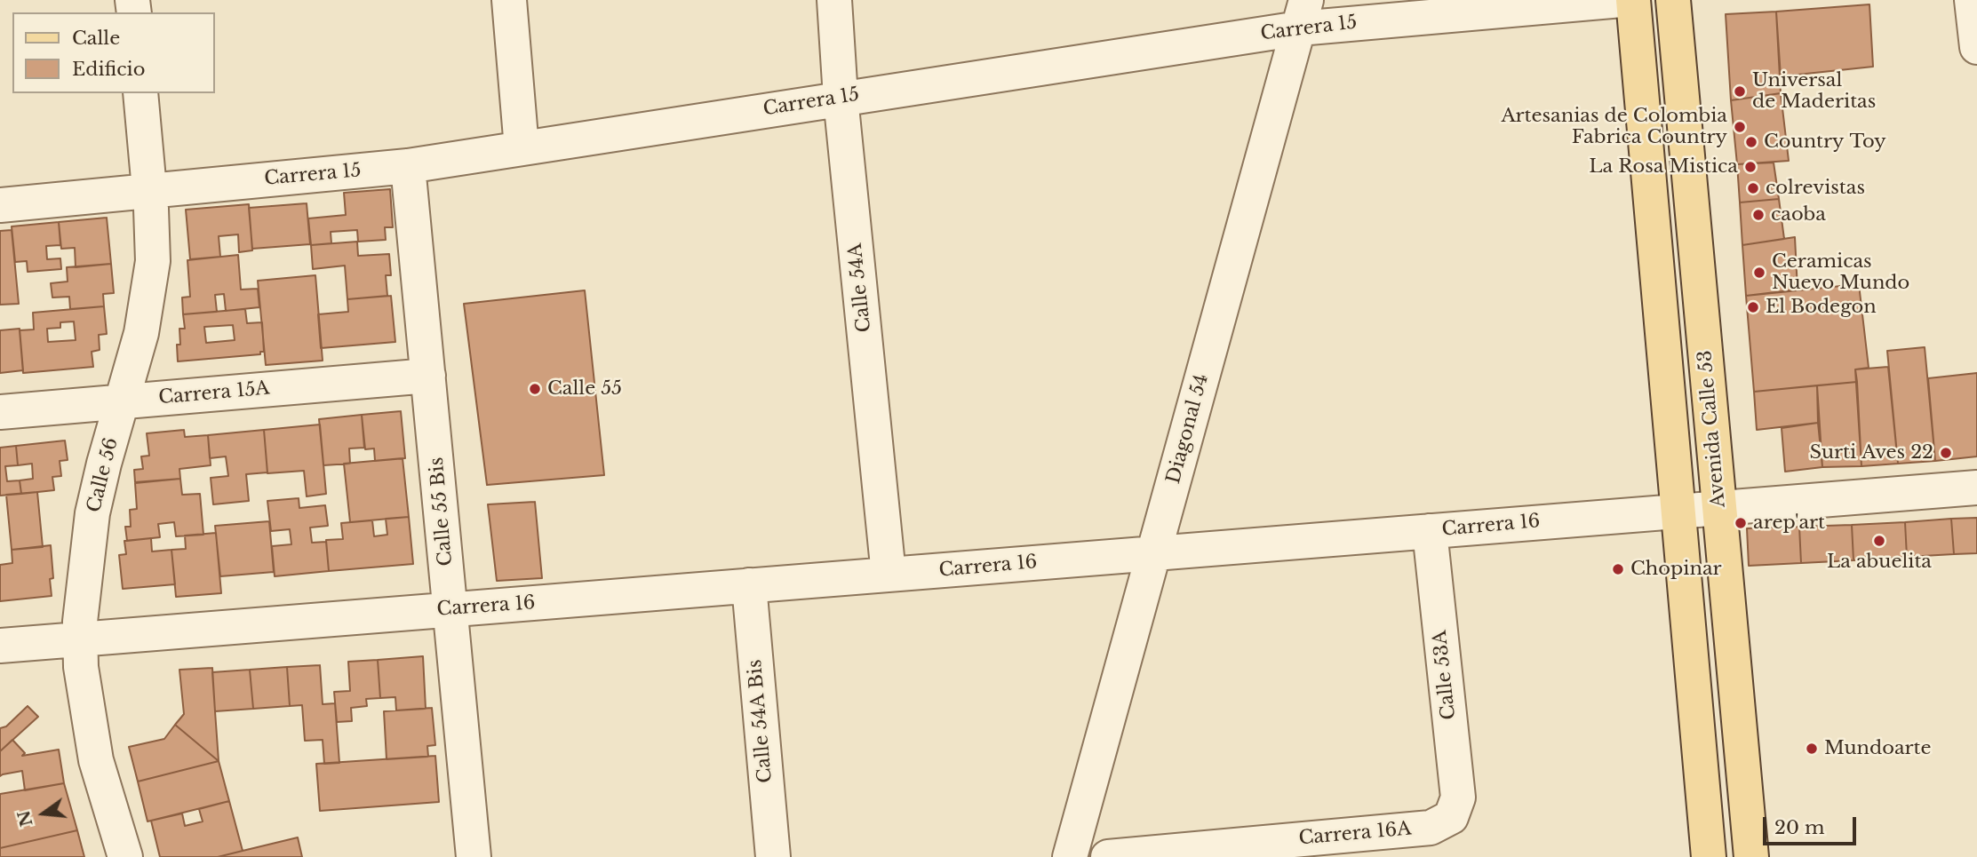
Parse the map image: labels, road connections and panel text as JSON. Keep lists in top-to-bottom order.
{
  "streets": {
    "main road": ["Avenida Calle 53"],
    "street": [
      "Carrera 15",
      "Calle 54A",
      "Carrera 15A",
      "Diagonal 54",
      "Calle 56",
      "Calle 55 Bis",
      "Carrera 16",
      "Calle 53A",
      "Calle 54A Bis",
      "Carrera 16A"
    ]
  },
  "crossings": [
    ["Carrera 15", "Calle 54A"],
    ["Carrera 15", "Diagonal 54"],
    ["Carrera 15", "Calle 56"],
    ["Carrera 15", "Calle 55 Bis"],
    ["Calle 54A", "Carrera 16"],
    ["Carrera 15A", "Calle 56"],
    ["Carrera 15A", "Calle 55 Bis"],
    ["Diagonal 54", "Carrera 16"],
    ["Avenida Calle 53", "Carrera 16"],
    ["Calle 56", "Carrera 16"],
    ["Calle 55 Bis", "Carrera 16"],
    ["Carrera 16", "Calle 53A"],
    ["Carrera 16", "Calle 54A Bis"],
    ["Calle 53A", "Carrera 16A"]
  ],
  "places": [
    "Universal de Maderitas",
    "Artesanias de Colombia Fabrica Country",
    "Country Toy",
    "La Rosa Mistica",
    "colrevistas",
    "caoba",
    "Ceramicas Nuevo Mundo",
    "El Bodegon",
    "Calle 55",
    "Surti Aves 22",
    "arep'art",
    "La abuelita",
    "Chopinar",
    "Mundoarte"
  ],
  "legend": ["Calle", "Edificio"],
  "scale_bar": "20 m",
  "north": "left"
}
